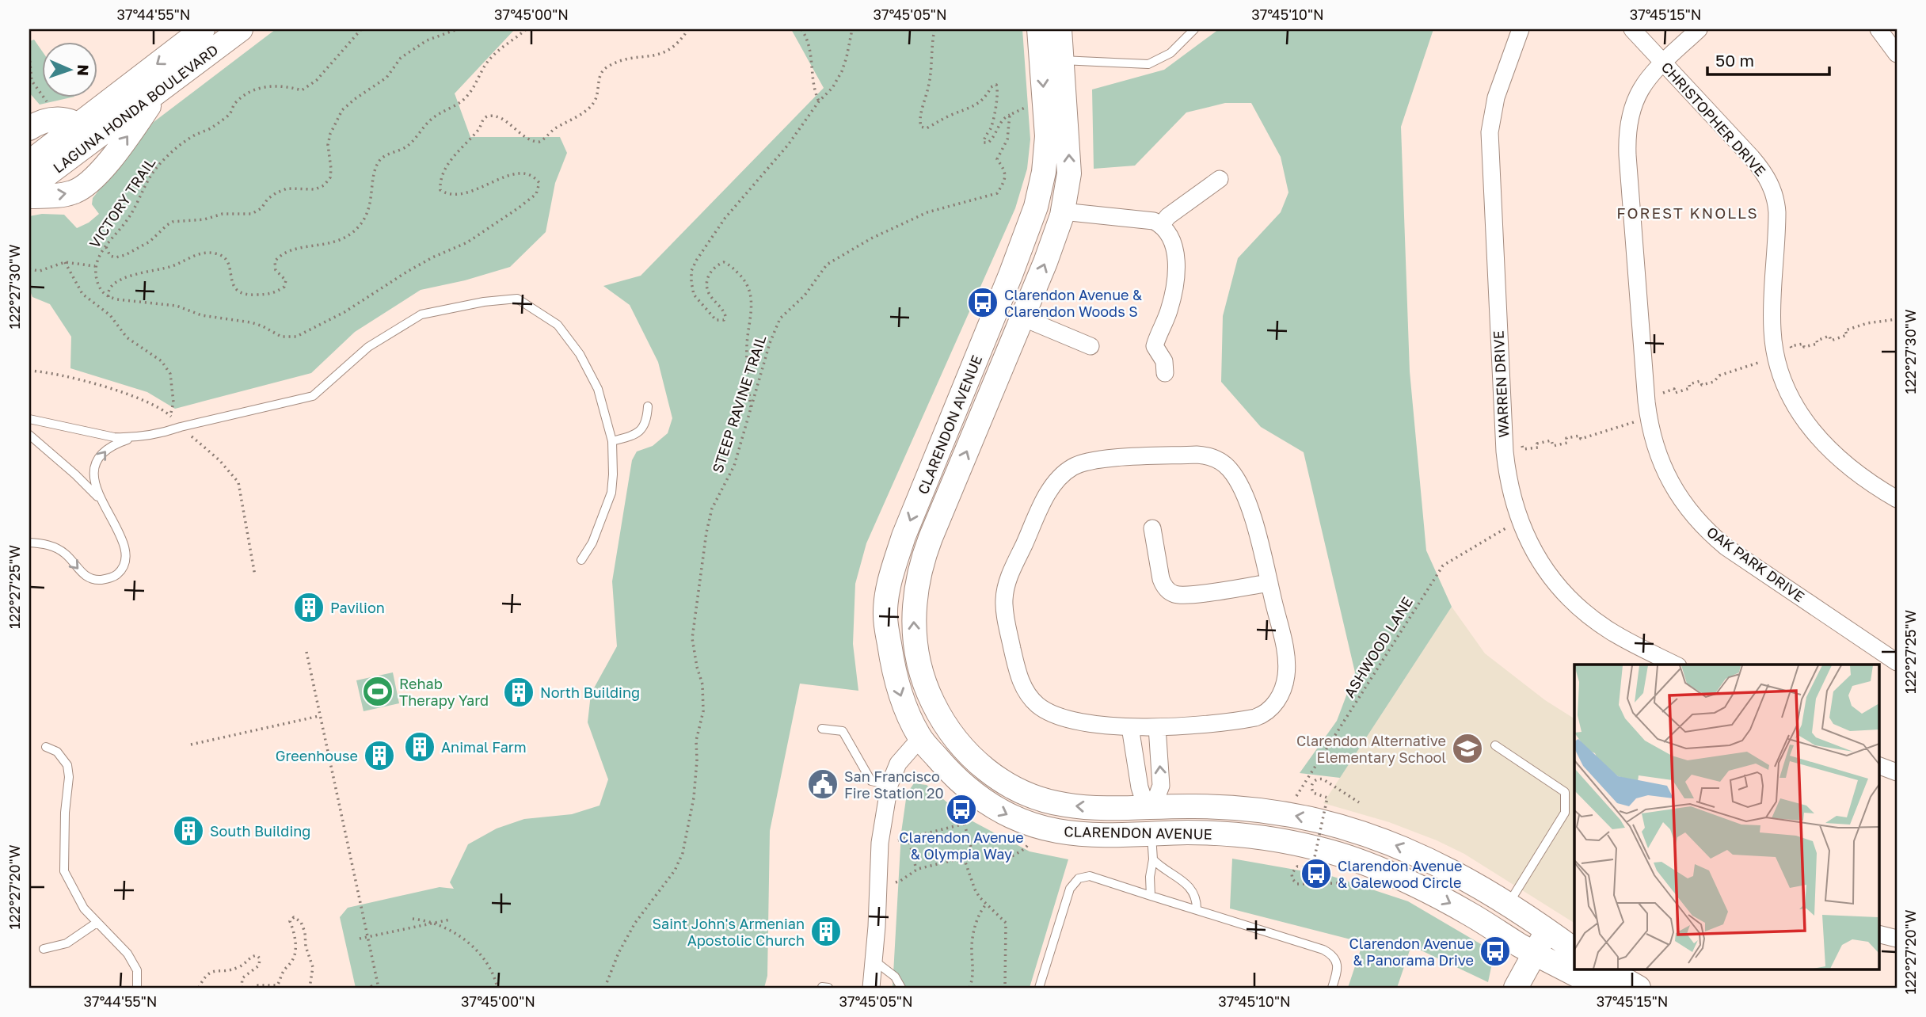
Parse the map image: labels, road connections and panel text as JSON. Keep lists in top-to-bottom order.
{
  "streets": {
    "main road": ["LAGUNA HONDA BOULEVARD", "CLARENDON AVENUE"],
    "street": ["CHRISTOPHER DRIVE", "WARREN DRIVE", "OAK PARK DRIVE"],
    "path": ["VICTORY TRAIL", "STEEP RAVINE TRAIL", "ASHWOOD LANE"]
  },
  "crossings": [
    ["CHRISTOPHER DRIVE", "OAK PARK DRIVE"],
    ["WARREN DRIVE", "ASHWOOD LANE"],
    ["CLARENDON AVENUE", "ASHWOOD LANE"]
  ],
  "districts": ["FOREST KNOLLS"],
  "places": {
    "bus stop": [
      "Clarendon Avenue & Clarendon Woods S",
      "Clarendon Avenue & Olympia Way",
      "Clarendon Avenue & Galewood Circle",
      "Clarendon Avenue & Panorama Drive"
    ],
    "building": [
      "Pavilion",
      "North Building",
      "Animal Farm",
      "Greenhouse",
      "South Building",
      "Saint John's Armenian Apostolic Church"
    ],
    "sports": ["Rehab Therapy Yard"],
    "school or university": ["Clarendon Alternative Elementary School"],
    "public building": ["San Francisco Fire Station 20"]
  },
  "scale_bar": "50 m",
  "north": "right",
  "coordinates": [
    "37°44'55\"N",
    "37°45'00\"N",
    "37°45'05\"N",
    "37°45'10\"N",
    "37°45'15\"N",
    "122°27'30\"W",
    "122°27'25\"W",
    "122°27'20\"W"
  ]
}
